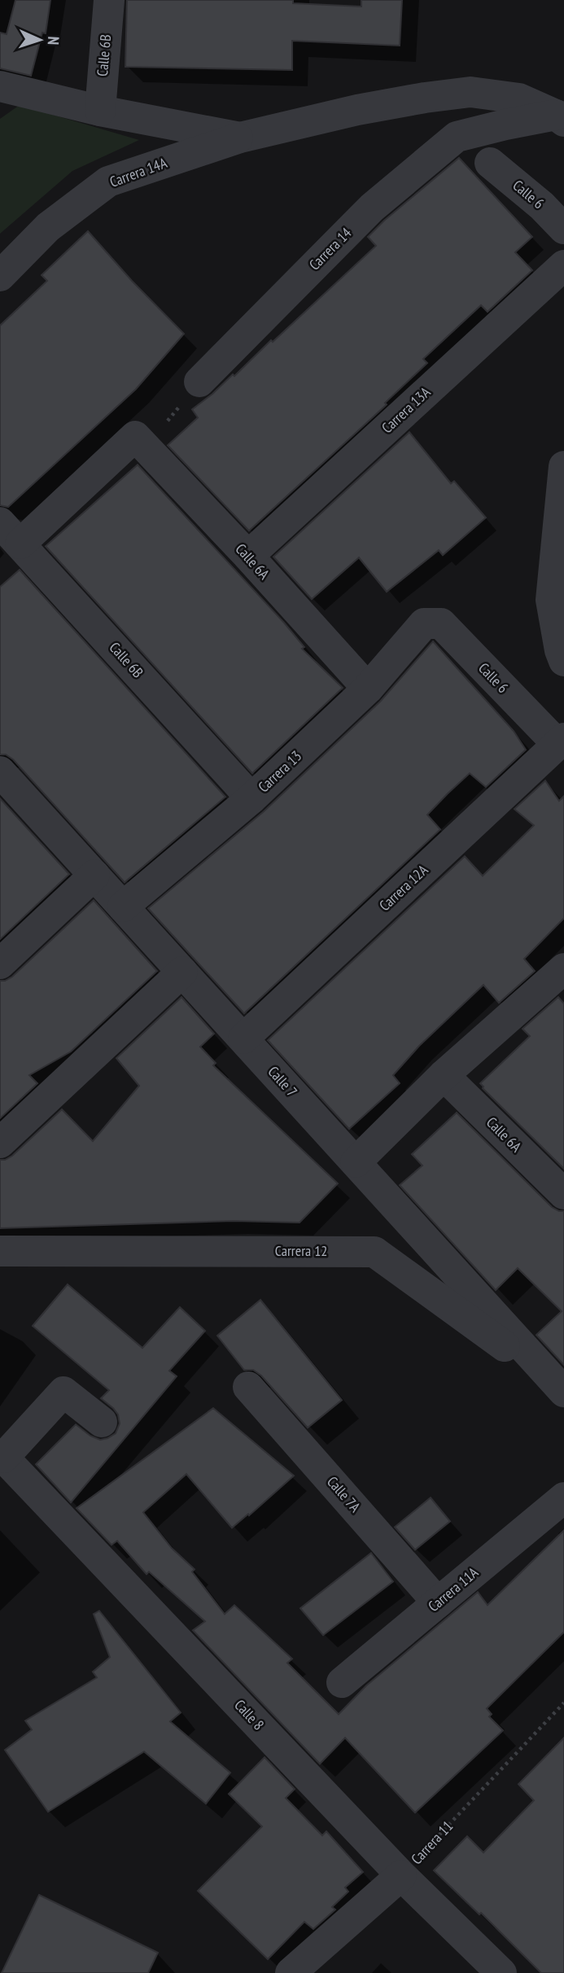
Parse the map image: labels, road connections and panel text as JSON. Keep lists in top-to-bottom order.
{
  "streets": {
    "street": [
      "Calle 6B",
      "Carrera 14A",
      "Calle 6",
      "Carrera 14",
      "Carrera 13A",
      "Calle 6A",
      "Carrera 13",
      "Carrera 12A",
      "Calle 7",
      "Carrera 12",
      "Calle 7A",
      "Carrera 11A",
      "Calle 8",
      "Carrera 11"
    ]
  },
  "crossings": [
    ["Calle 6B", "Carrera 14"],
    ["Calle 6B", "Carrera 13"],
    ["Carrera 14A", "Carrera 14"],
    ["Calle 6", "Carrera 13"],
    ["Calle 6", "Carrera 12A"],
    ["Carrera 13A", "Calle 6A"],
    ["Calle 6A", "Carrera 13"],
    ["Carrera 13", "Calle 7"],
    ["Carrera 12A", "Calle 7"],
    ["Calle 7", "Carrera 12"],
    ["Calle 7A", "Carrera 11A"],
    ["Calle 8", "Carrera 11"]
  ],
  "north": "right"
}
